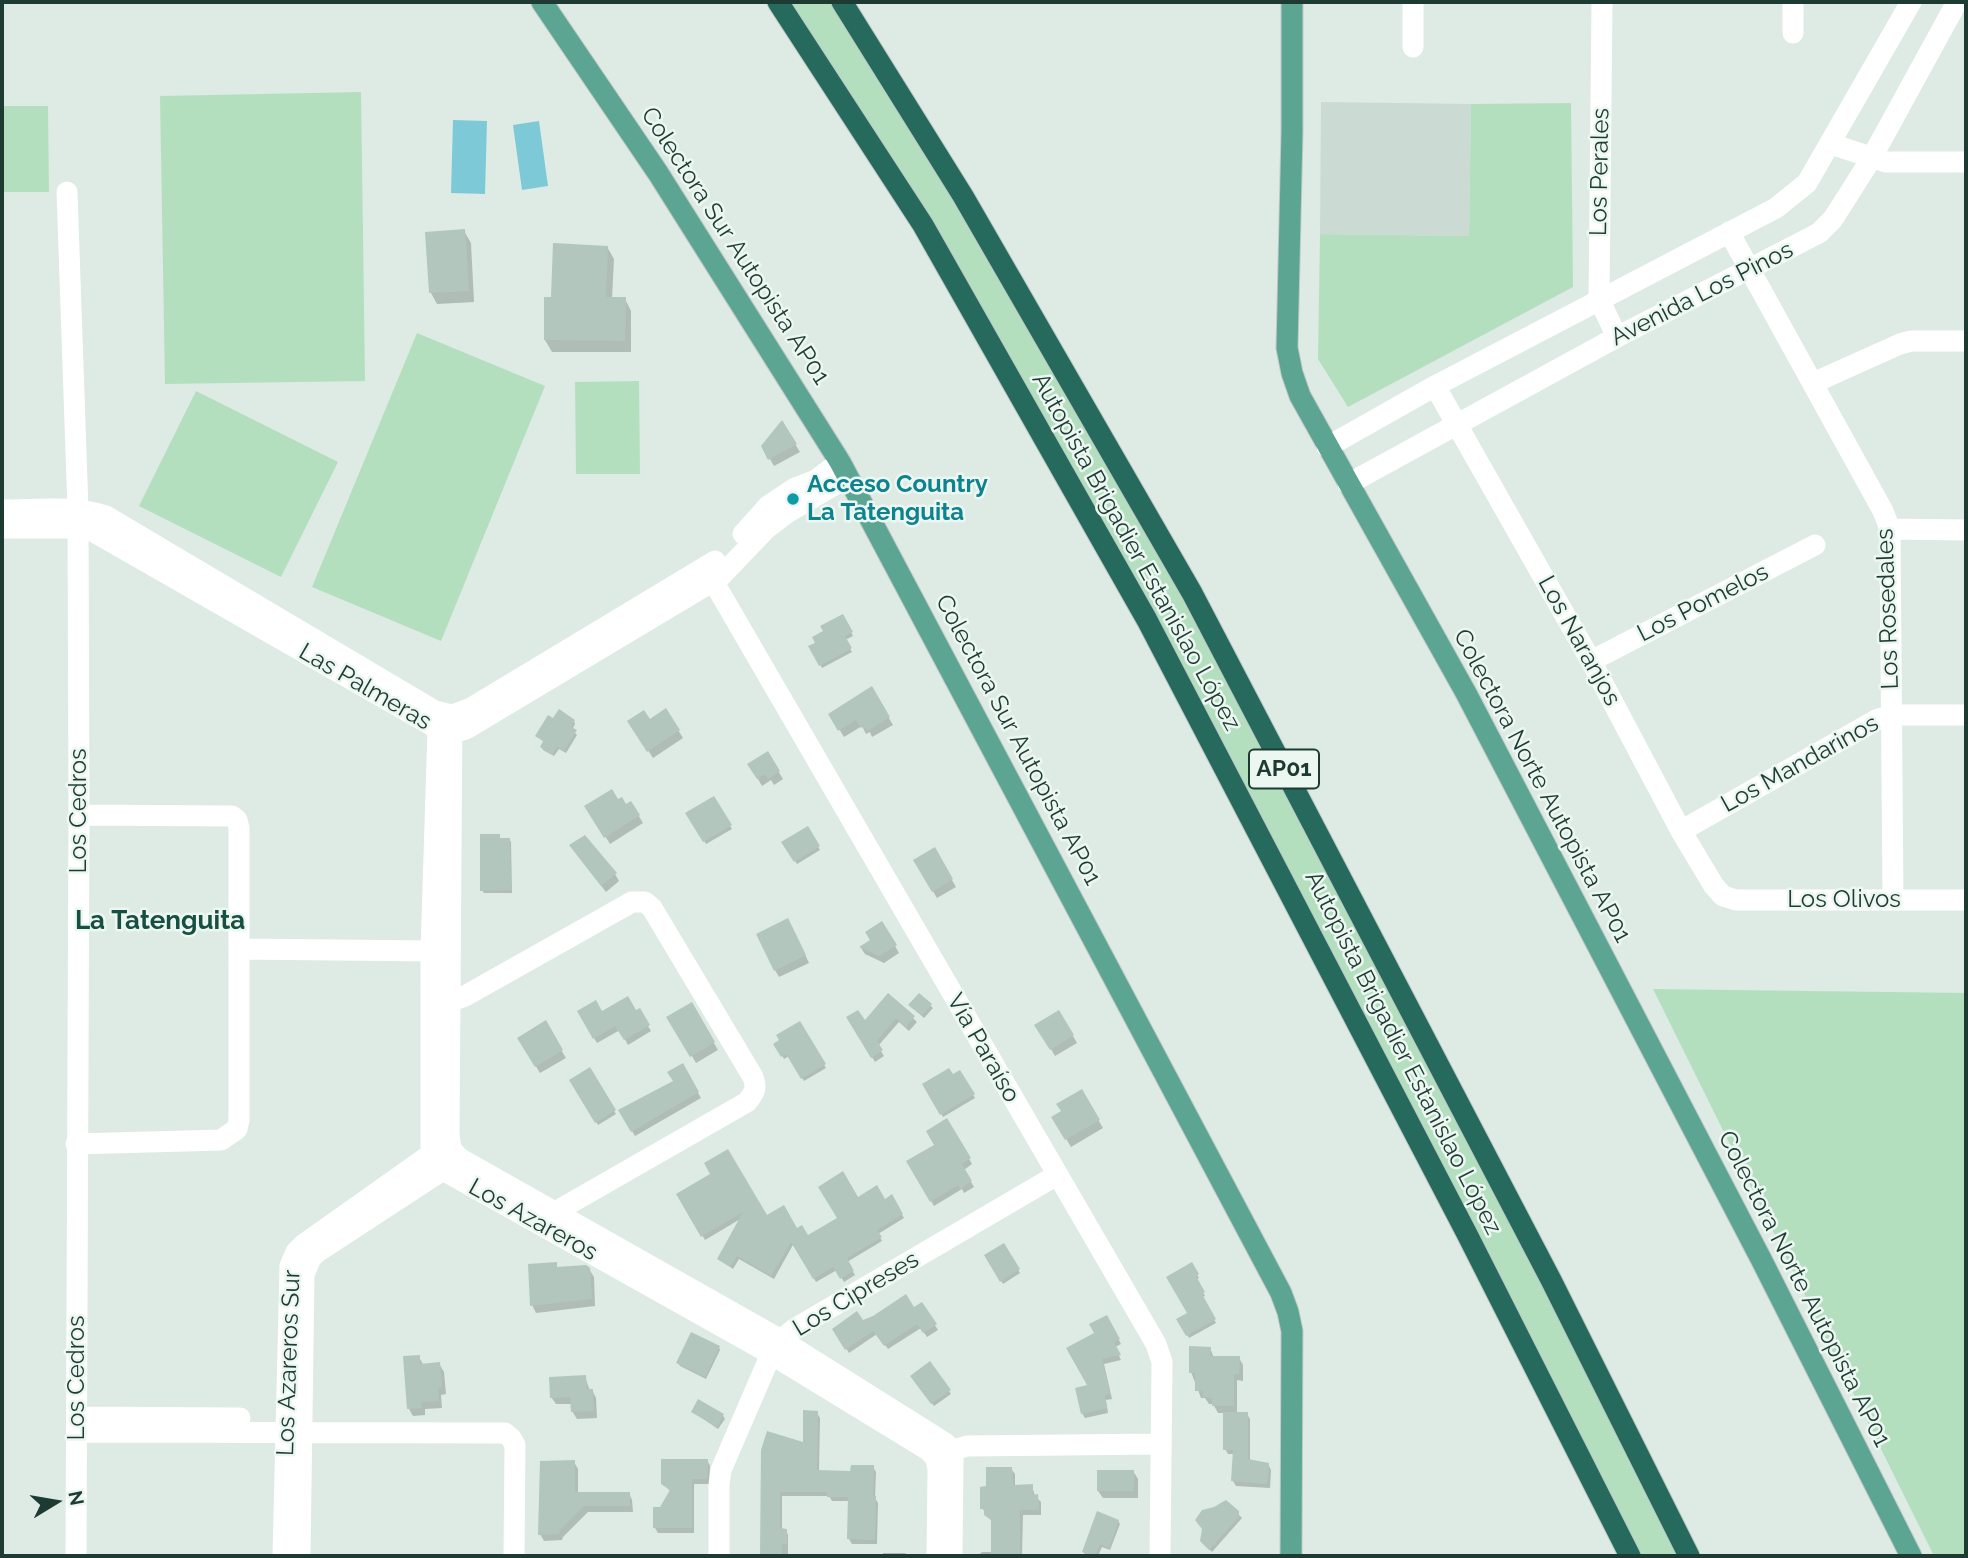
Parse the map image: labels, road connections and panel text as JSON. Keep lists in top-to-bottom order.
{
  "streets": {
    "highway": ["Autopista Brigadier Estanislao López", "AP01"],
    "main road": ["Colectora Sur Autopista AP01", "Colectora Norte Autopista AP01"],
    "street": [
      "Los Perales",
      "Avenida Los Pinos",
      "Los Pomelos",
      "Los Rosedales",
      "Los Naranjos",
      "Las Palmeras",
      "Los Mandarinos",
      "Los Cedros",
      "Los Olivos",
      "Vía Paraíso",
      "Los Azareros",
      "Los Cipreses",
      "Los Azareros Sur"
    ]
  },
  "crossings": [
    ["Los Perales", "Avenida Los Pinos"],
    ["Colectora Sur Autopista AP01", "Las Palmeras"],
    ["Avenida Los Pinos", "Los Rosedales"],
    ["Avenida Los Pinos", "Los Naranjos"],
    ["Avenida Los Pinos", "Colectora Norte Autopista AP01"],
    ["Los Pomelos", "Los Naranjos"],
    ["Los Rosedales", "Los Mandarinos"],
    ["Los Rosedales", "Los Olivos"],
    ["Los Naranjos", "Los Mandarinos"],
    ["Los Naranjos", "Los Olivos"],
    ["Las Palmeras", "Los Cedros"],
    ["Las Palmeras", "Vía Paraíso"],
    ["Las Palmeras", "Los Azareros"],
    ["Vía Paraíso", "Los Cipreses"],
    ["Los Azareros", "Los Cipreses"],
    ["Los Azareros", "Los Azareros Sur"]
  ],
  "districts": ["La Tatenguita"],
  "places": ["Acceso Country La Tatenguita"],
  "north": "right"
}
